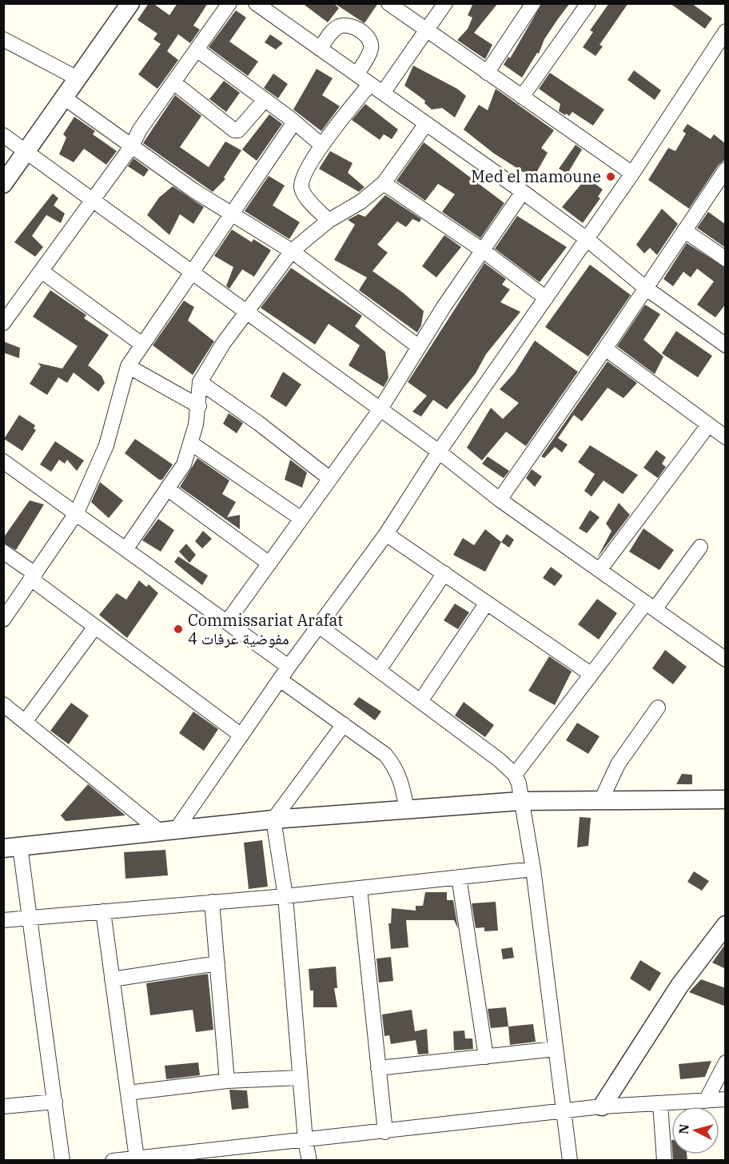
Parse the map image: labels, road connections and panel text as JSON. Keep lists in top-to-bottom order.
{
  "places": ["Med el mamoune", "Commissariat Arafat 4 مفوضية عرفات"],
  "north": "left"
}
